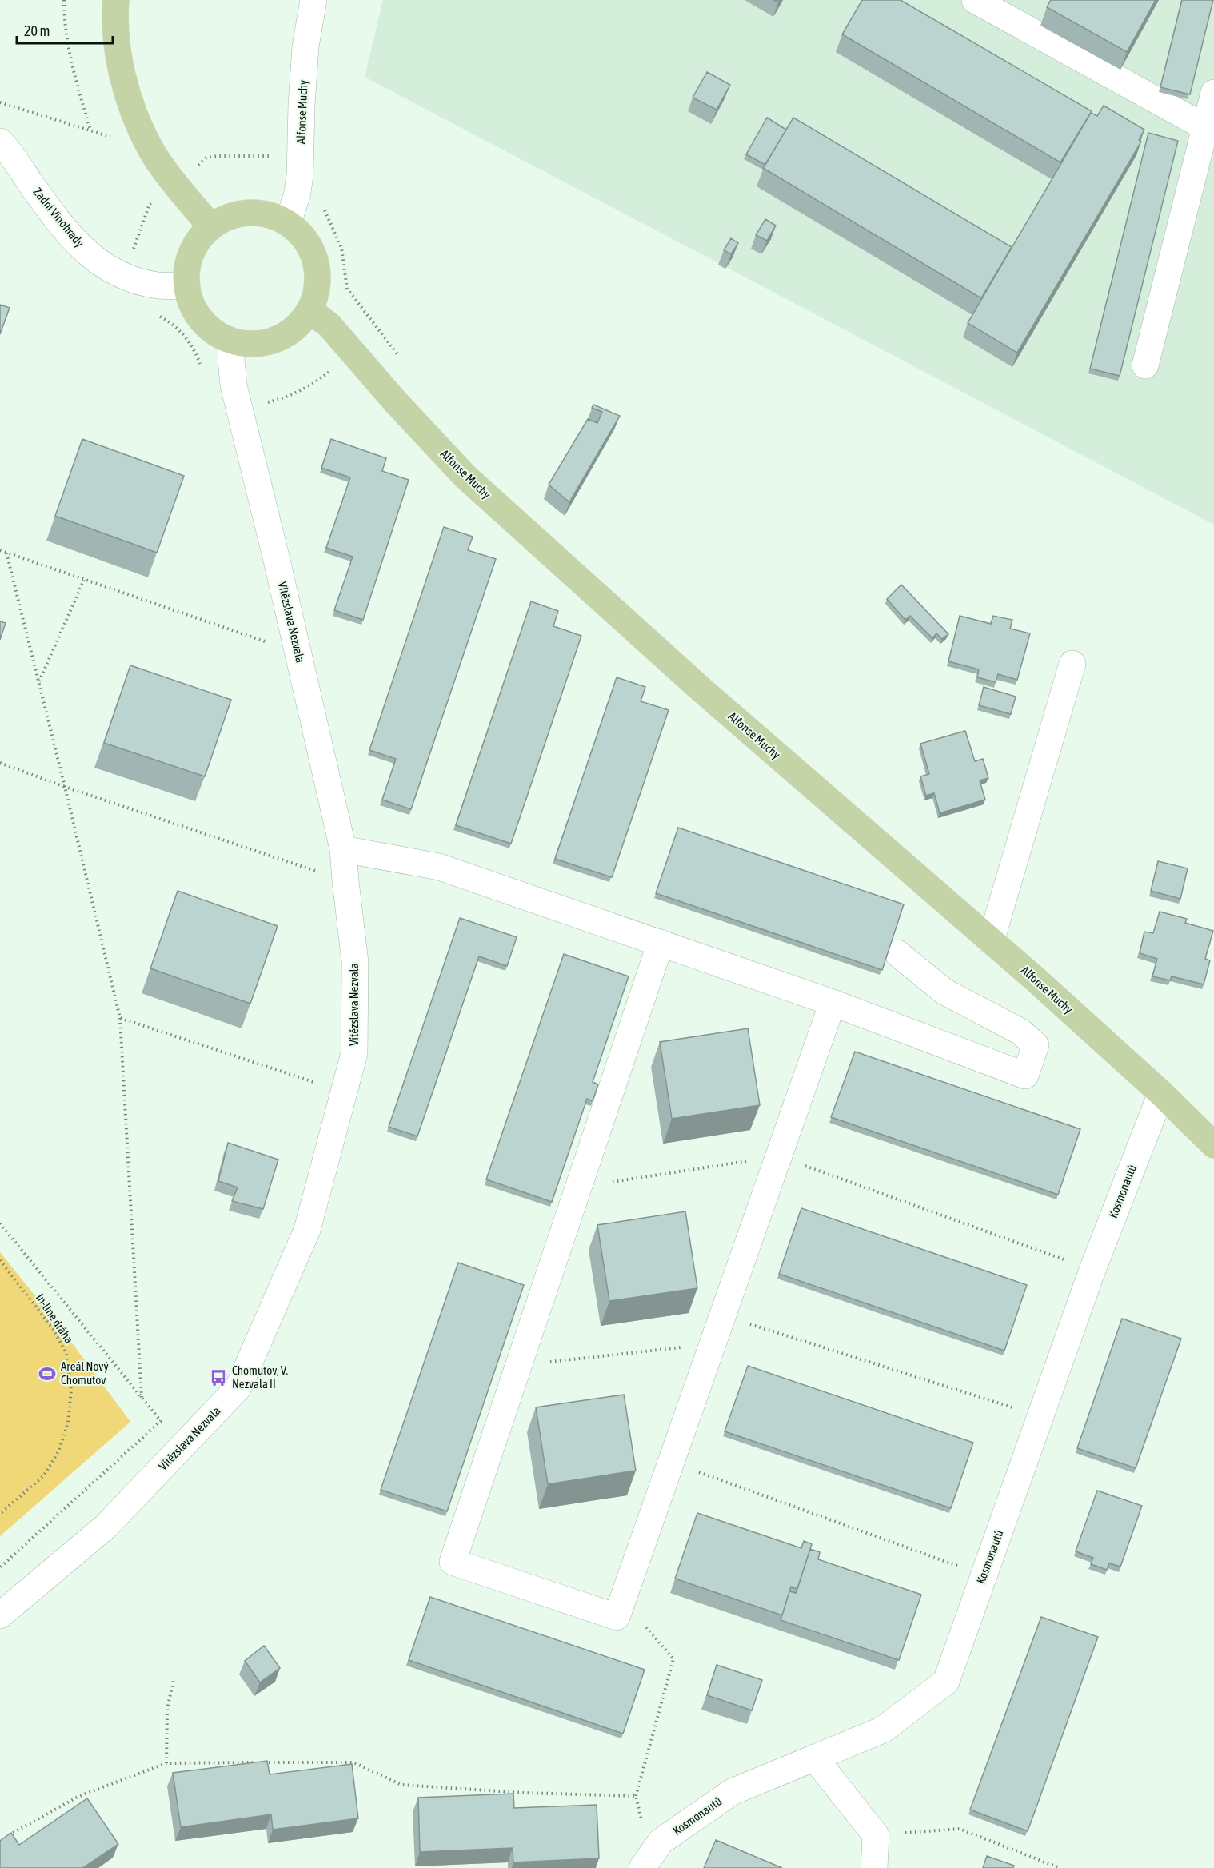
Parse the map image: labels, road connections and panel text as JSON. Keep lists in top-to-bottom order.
{
  "streets": {
    "main road": ["Alfonse Muchy"],
    "street": ["Zadní Vinohrady", "Vítězslava Nezvala", "Kosmonautů"],
    "path": ["In-line dráha"]
  },
  "crossings": [
    ["Alfonse Muchy", "Zadní Vinohrady"],
    ["Alfonse Muchy", "Vítězslava Nezvala"],
    ["Alfonse Muchy", "Kosmonautů"],
    ["Zadní Vinohrady", "Vítězslava Nezvala"]
  ],
  "places": {
    "sports": ["Areál Nový Chomutov"],
    "bus stop": ["Chomutov, V. Nezvala II"]
  },
  "scale_bar": "20 m"
}
